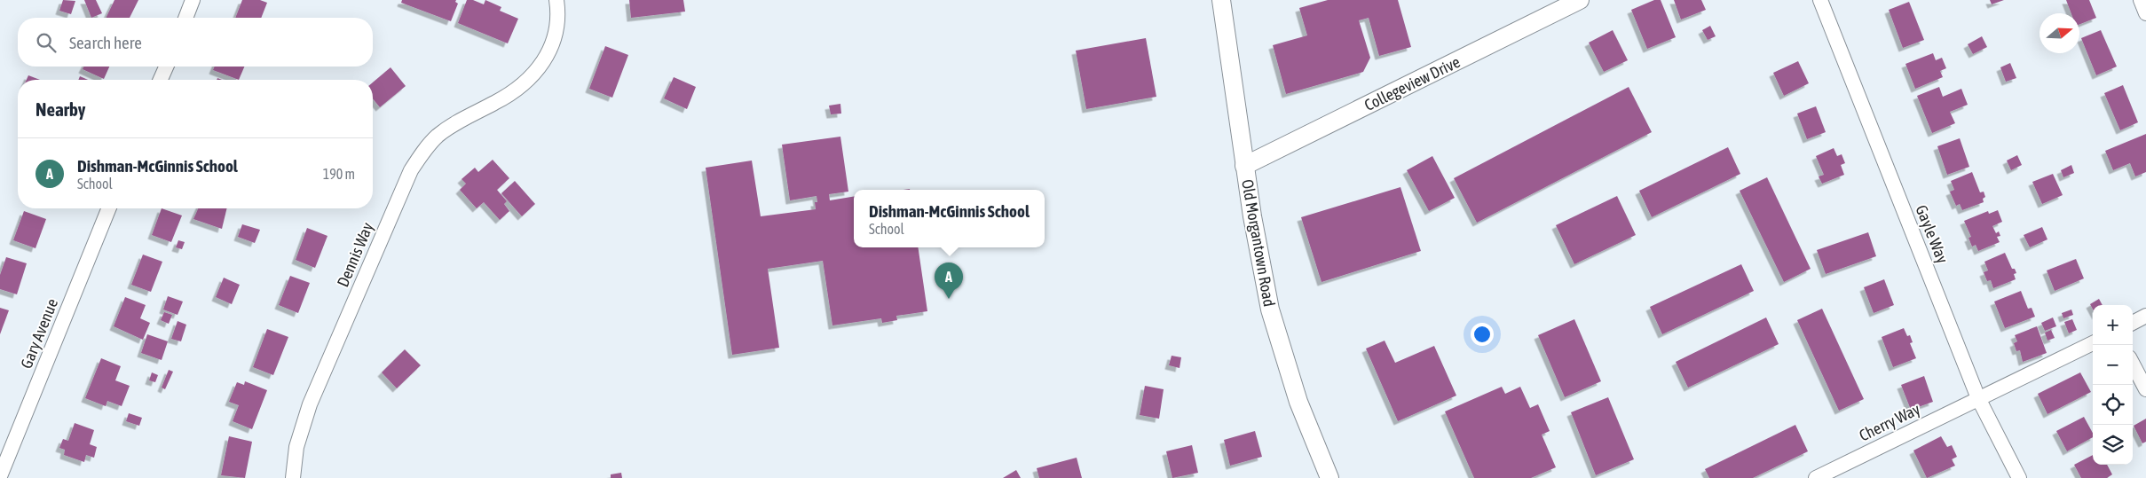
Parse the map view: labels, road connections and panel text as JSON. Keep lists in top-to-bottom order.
{
  "streets": {
    "street": [
      "Collegeview Drive",
      "Gayle Way",
      "Old Morgantown Road",
      "Dennis Way",
      "Gary Avenue",
      "Cherry Way"
    ]
  },
  "crossings": [
    ["Collegeview Drive", "Old Morgantown Road"],
    ["Gayle Way", "Cherry Way"]
  ],
  "north": "right",
  "page": {
    "search": "Search here",
    "heading": "Nearby",
    "list": [
      {
        "mark": "A",
        "name": "Dishman-McGinnis School",
        "note": "School",
        "value": "190 m"
      }
    ],
    "popup": ["Dishman-McGinnis School", "School"],
    "pins": "A",
    "map_buttons": ["+", "−"]
  }
}
